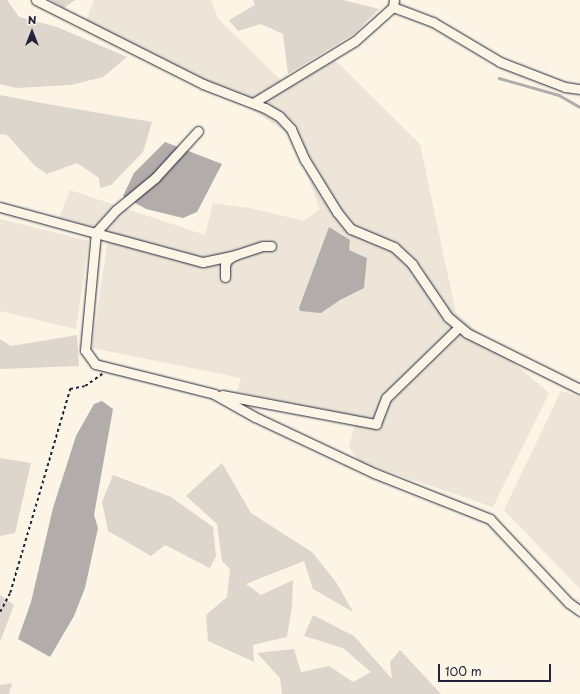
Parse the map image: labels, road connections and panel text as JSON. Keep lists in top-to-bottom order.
{
  "scale_bar": "100 m",
  "north": "top"
}
